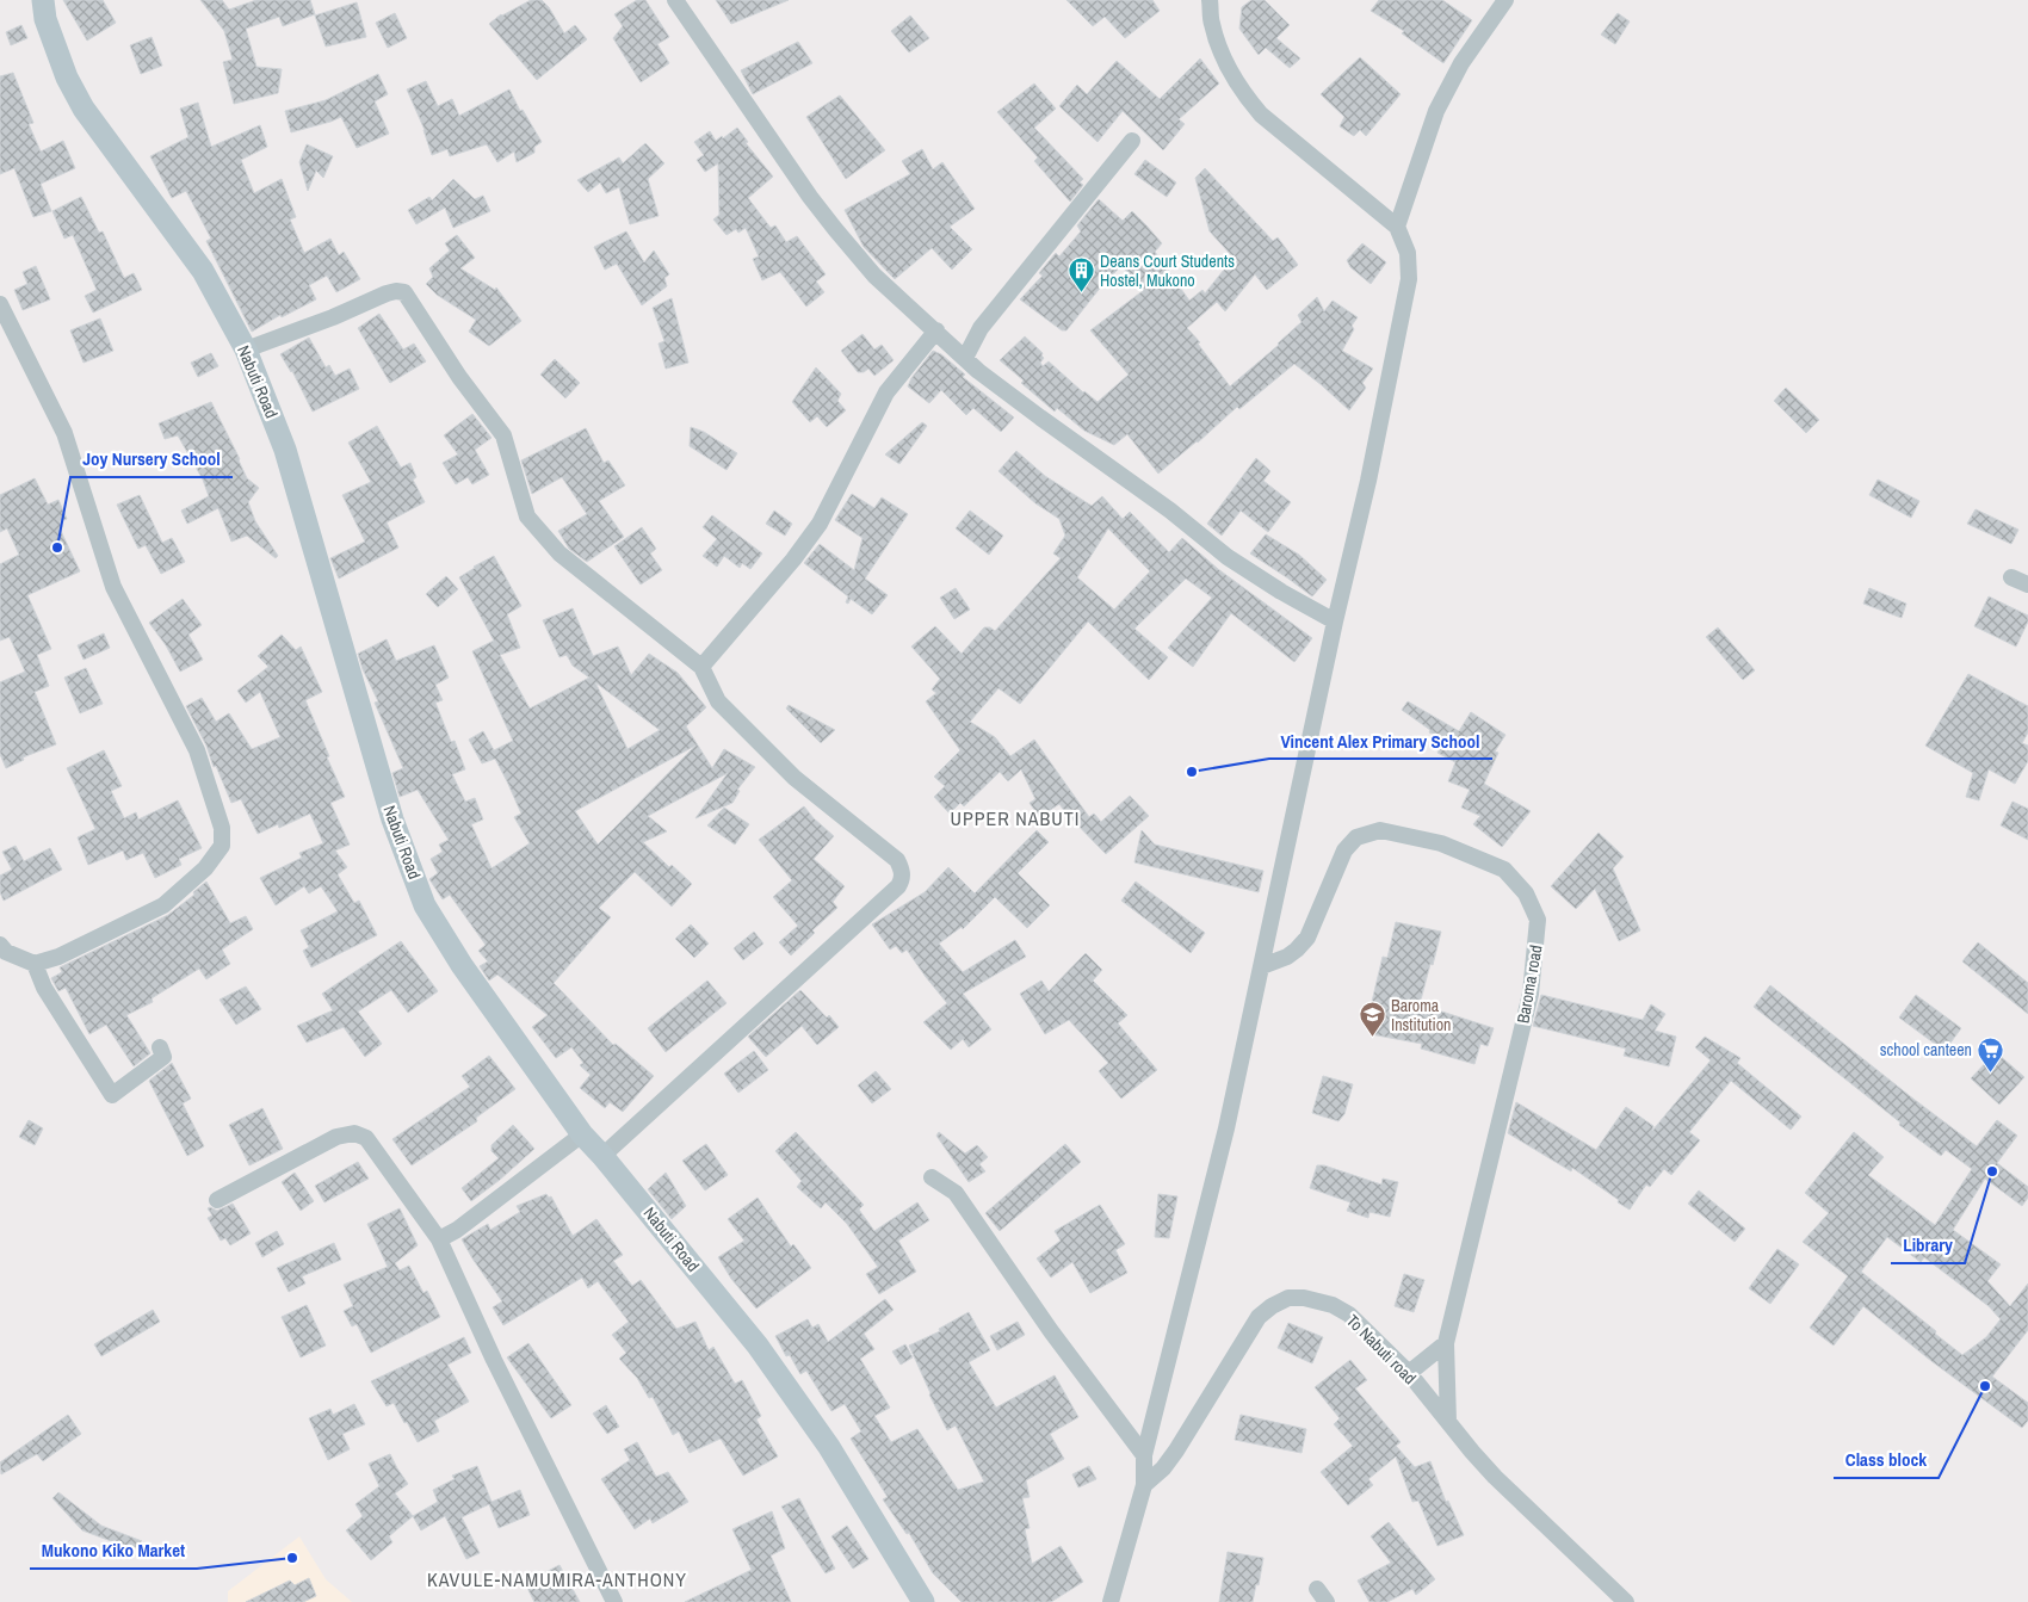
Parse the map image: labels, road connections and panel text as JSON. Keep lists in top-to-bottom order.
{
  "streets": {
    "street": ["Nabuti Road", "Baroma road", "To Nabuti road"]
  },
  "crossings": [
    ["Baroma road", "To Nabuti road"]
  ],
  "districts": ["UPPER NABUTI", "KAVULE-NAMUMIRA-ANTHONY"],
  "places": {
    "building": ["Deans Court Students Hostel, Mukono"],
    "other": [
      "Joy Nursery School",
      "Vincent Alex Primary School",
      "Library",
      "Class block",
      "Mukono Kiko Market"
    ],
    "school or university": ["Baroma Institution"],
    "supermarket": ["school canteen"]
  }
}
